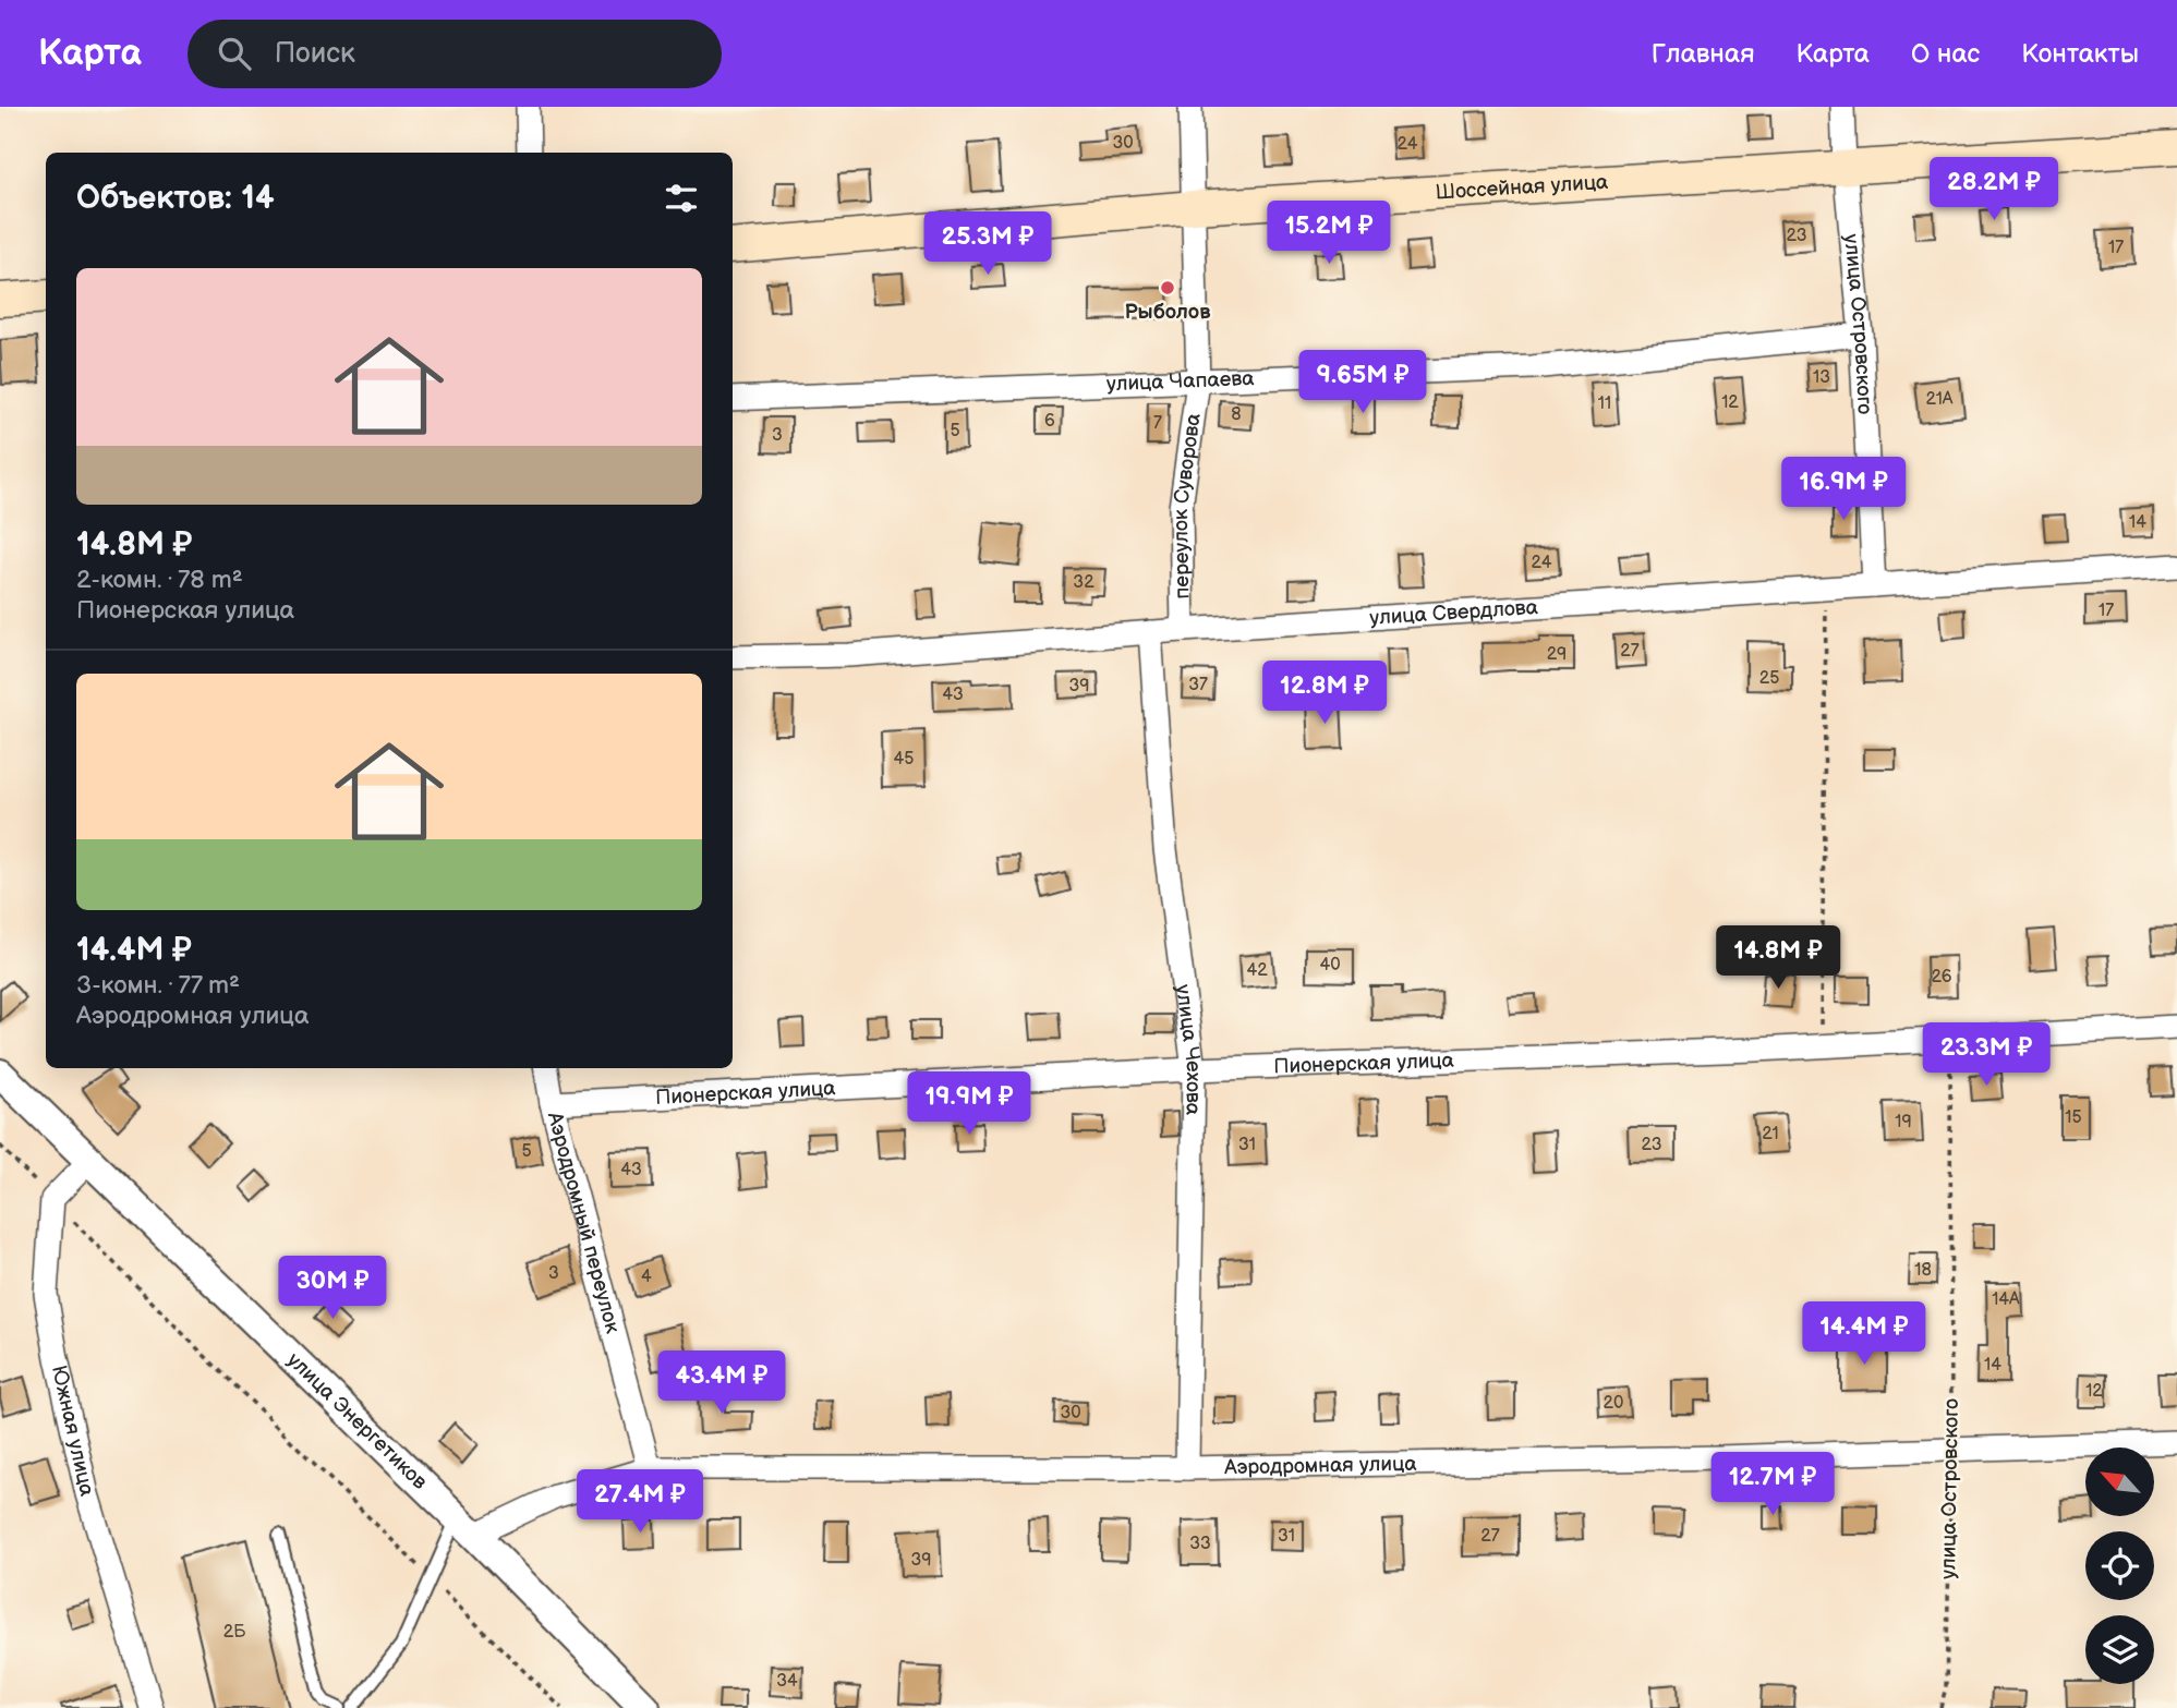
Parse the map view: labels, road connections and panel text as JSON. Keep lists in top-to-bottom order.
{
  "streets": {
    "main road": ["Шоссейная улица"],
    "street": [
      "улица Островского",
      "улица Чапаева",
      "переулок Суворова",
      "улица Свердлова",
      "улица Чехова",
      "Пионерская улица",
      "Аэродромный переулок",
      "улица Энергетиков",
      "Южная улица",
      "Аэродромная улица"
    ]
  },
  "crossings": [
    ["Шоссейная улица", "улица Островского"],
    ["Шоссейная улица", "переулок Суворова"],
    ["улица Островского", "улица Чапаева"],
    ["улица Островского", "улица Свердлова"],
    ["улица Островского", "Пионерская улица"],
    ["улица Островского", "Аэродромная улица"],
    ["улица Чапаева", "переулок Суворова"],
    ["переулок Суворова", "улица Свердлова"],
    ["улица Свердлова", "улица Чехова"],
    ["улица Чехова", "Пионерская улица"],
    ["улица Чехова", "Аэродромная улица"],
    ["Пионерская улица", "Аэродромный переулок"],
    ["Аэродромный переулок", "Аэродромная улица"],
    ["улица Энергетиков", "Аэродромная улица"]
  ],
  "places": ["Рыболов"],
  "house_numbers": [
    "30",
    "24",
    "23",
    "17",
    "13",
    "21А",
    "12",
    "11",
    "8",
    "6",
    "7",
    "5",
    "3",
    "14",
    "24",
    "32",
    "17",
    "27",
    "29",
    "25",
    "37",
    "39",
    "43",
    "45",
    "40",
    "42",
    "26",
    "15",
    "19",
    "21",
    "31",
    "23",
    "5",
    "43",
    "18",
    "3",
    "4",
    "14А",
    "14",
    "12",
    "20",
    "30",
    "31",
    "27",
    "33",
    "39",
    "2Б",
    "34"
  ],
  "north": "top left",
  "page": {
    "header": "Карта",
    "search": "Поиск",
    "nav": [
      "Главная",
      "Карта",
      "О нас",
      "Контакты"
    ],
    "heading": "Объектов: 14",
    "price": [
      "28.2M ₽",
      "15.2M ₽",
      "25.3M ₽",
      "9.65M ₽",
      "16.9M ₽",
      "12.8M ₽",
      "14.8M ₽",
      "23.3M ₽",
      "19.9M ₽",
      "30M ₽",
      "14.4M ₽",
      "43.4M ₽",
      "12.7M ₽",
      "27.4M ₽"
    ],
    "list": [
      {
        "name": "14.8M ₽",
        "note": "2-комн. · 78 m² · Пионерская улица"
      },
      {
        "name": "14.4M ₽",
        "note": "3-комн. · 77 m² · Аэродромная улица"
      }
    ]
  }
}
